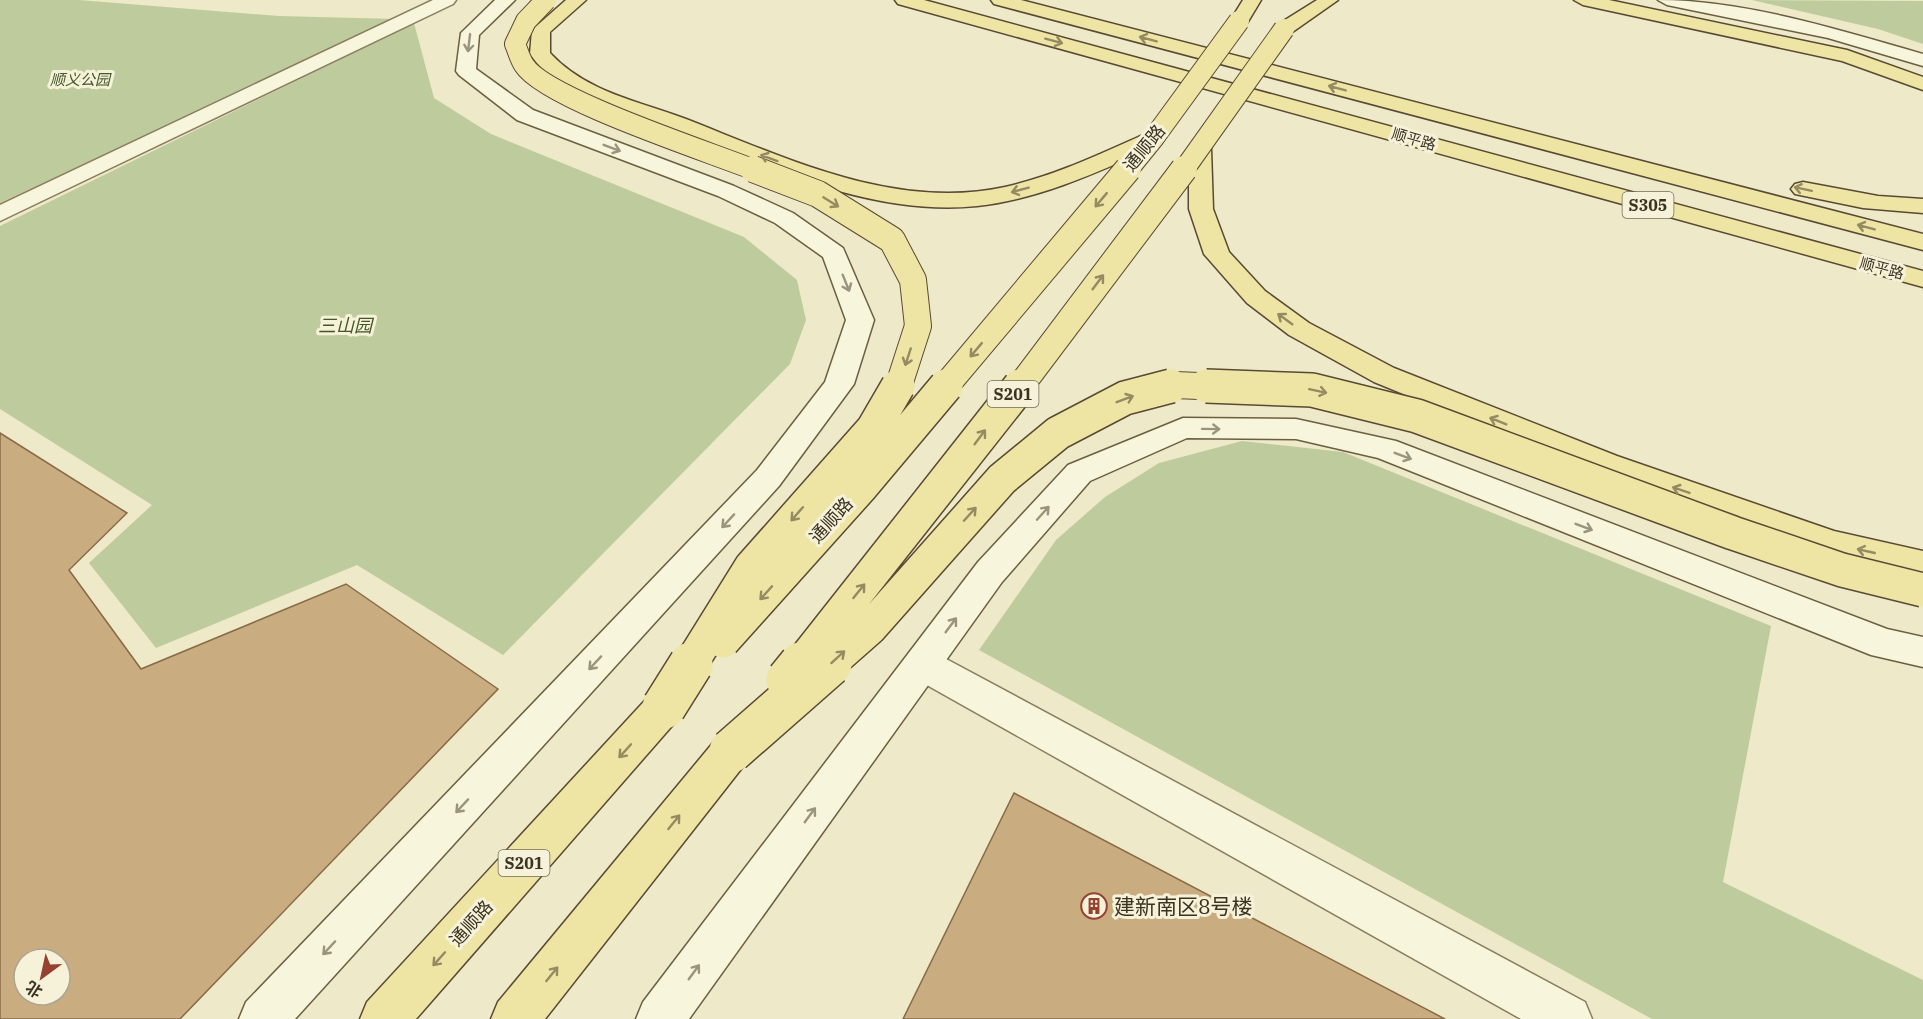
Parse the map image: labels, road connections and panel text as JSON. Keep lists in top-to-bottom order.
{
  "streets": {
    "main road": [
      "顺平路",
      "通顺路",
      "S305",
      "S201"
    ]
  },
  "parks": ["顺义公园", "三山园"],
  "places": {
    "building": ["建新南区8号楼"]
  },
  "north": "bottom left"
}
